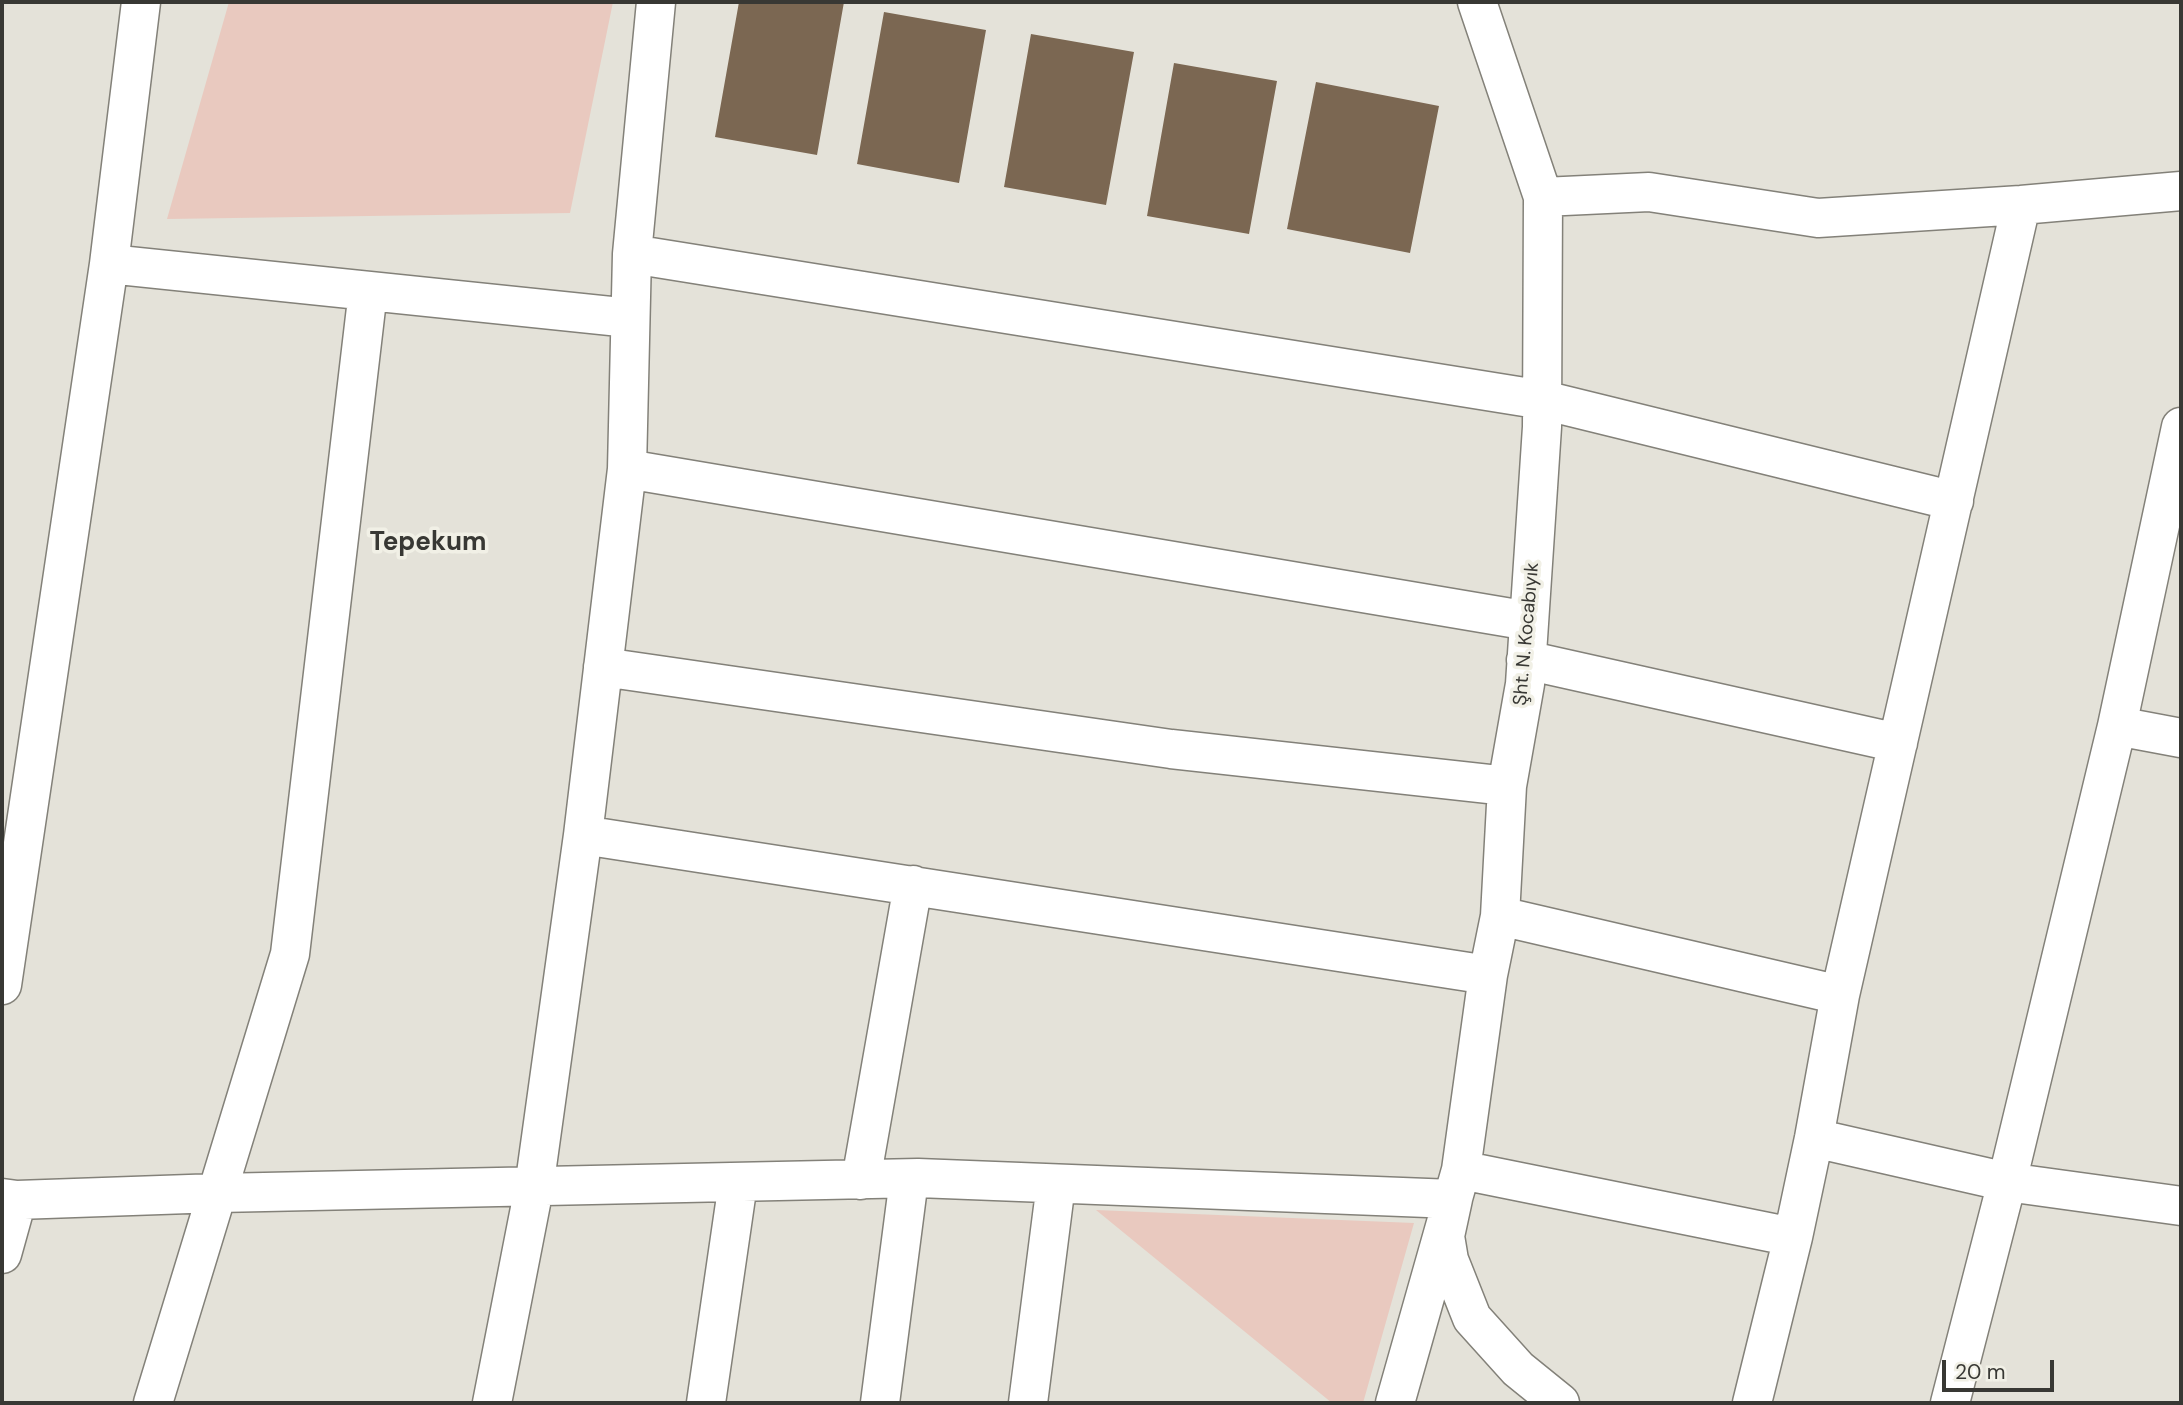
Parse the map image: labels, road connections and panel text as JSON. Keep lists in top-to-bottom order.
{
  "streets": {
    "street": ["Şht. N. Kocabıyık"]
  },
  "districts": ["Tepekum"],
  "scale_bar": "20 m"
}
